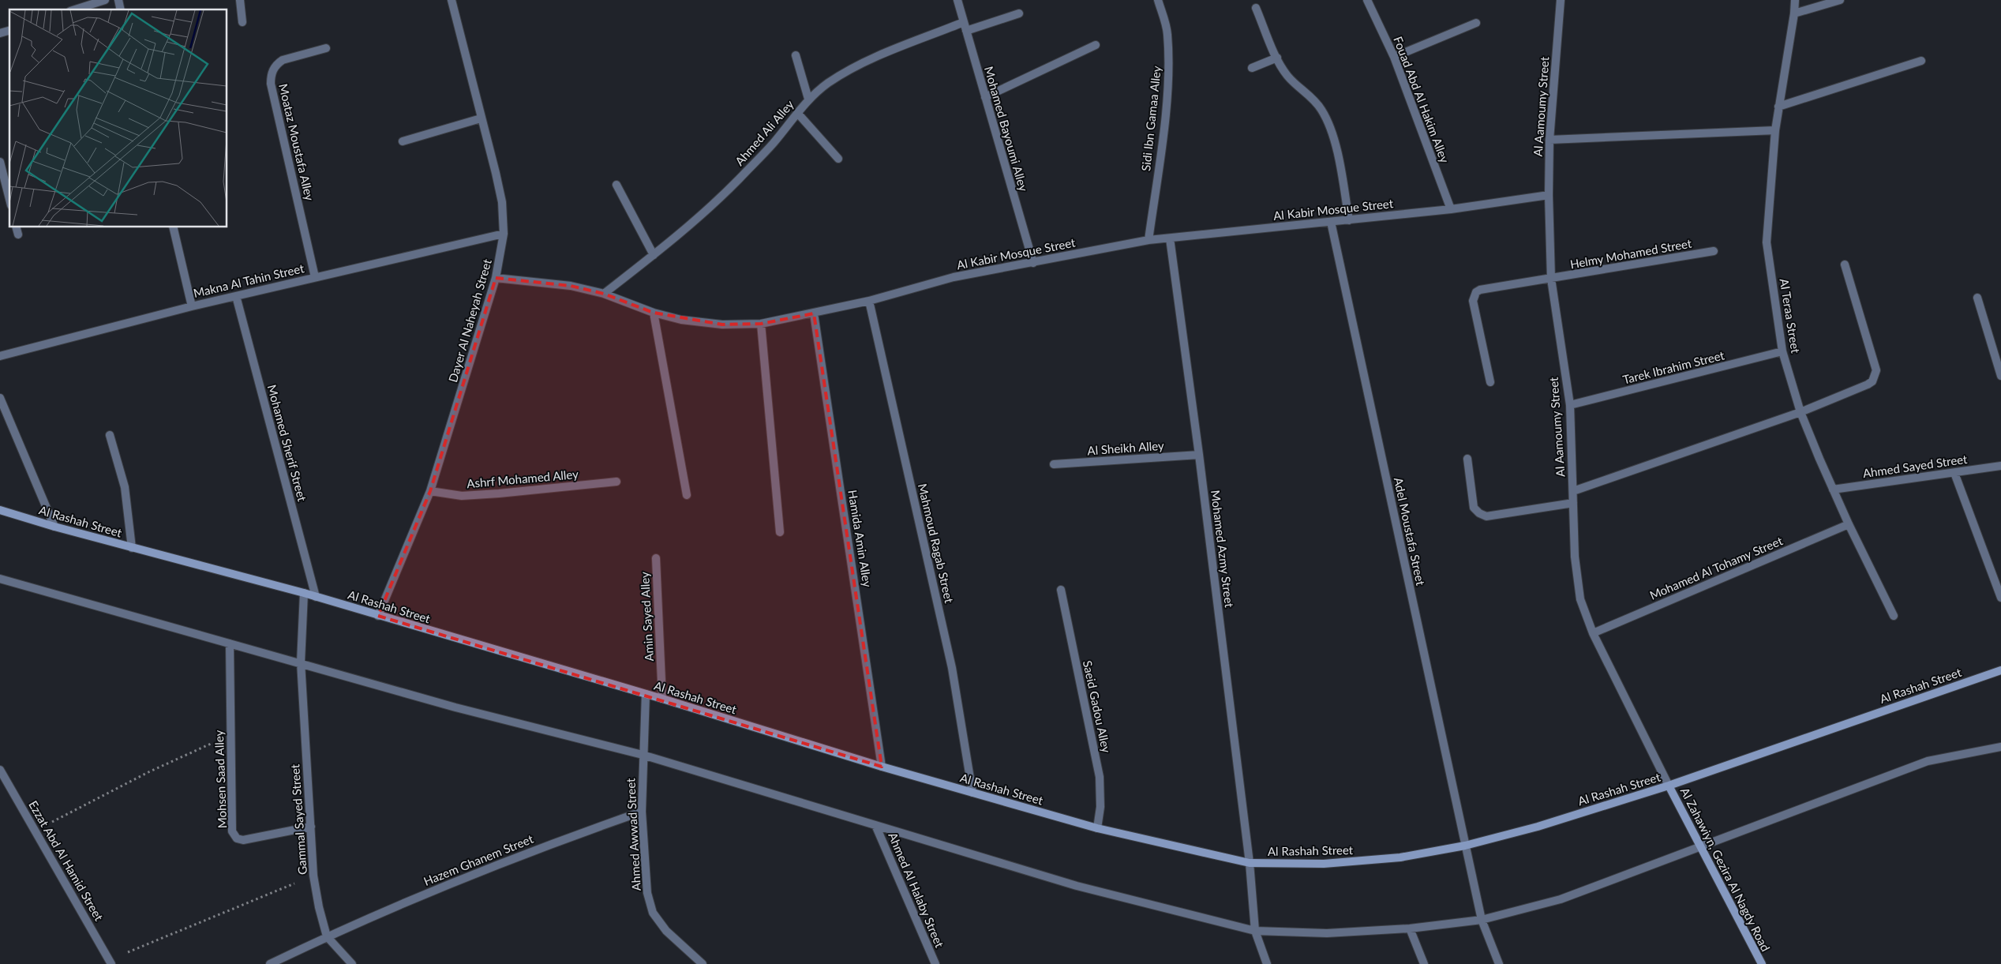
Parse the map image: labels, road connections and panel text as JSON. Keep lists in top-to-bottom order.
{
  "streets": {
    "main road": ["Al Rashah Street", "Al Zahawiyn, Gezira Al Nagdy Road"],
    "street": [
      "Fouad Abd Al Hakim Alley",
      "Al Aamoumy Street",
      "Sidi Ibn Gamaa Alley",
      "Mohamed Bayoumi Alley",
      "Ahmed Ali Alley",
      "Moataz Moustafa Alley",
      "Al Kabir Mosque Street",
      "Helmy Mohamed Street",
      "Makna Al Tahin Street",
      "Al Teraa Street",
      "Dayer Al Naheyah Street",
      "Tarek Ibrahim Street",
      "Mohamed Sherif Street",
      "Al Sheikh Alley",
      "Ahmed Sayed Street",
      "Ashrf Mohamed Alley",
      "Adel Moustafa Street",
      "Hamida Amin Alley",
      "Mahmoud Ragab Street",
      "Mohamed Azmy Street",
      "Mohamed Al Tohamy Street",
      "Amin Sayed Alley",
      "Saeid Gadou Alley",
      "Mohsen Saad Alley",
      "Gammal Sayed Street",
      "Ahmed Awwad Street",
      "Hazem Ghanem Street",
      "Ezzat Abd Al Hamid Street",
      "Ahmed Al Halaby Street"
    ]
  },
  "crossings": [
    ["Fouad Abd Al Hakim Alley", "Al Kabir Mosque Street"],
    ["Al Aamoumy Street", "Al Kabir Mosque Street"],
    ["Al Aamoumy Street", "Helmy Mohamed Street"],
    ["Al Aamoumy Street", "Tarek Ibrahim Street"],
    ["Al Aamoumy Street", "Al Rashah Street"],
    ["Al Aamoumy Street", "Mohamed Al Tohamy Street"],
    ["Al Aamoumy Street", "Al Zahawiyn, Gezira Al Nagdy Road"],
    ["Sidi Ibn Gamaa Alley", "Al Kabir Mosque Street"],
    ["Mohamed Bayoumi Alley", "Ahmed Ali Alley"],
    ["Mohamed Bayoumi Alley", "Al Kabir Mosque Street"],
    ["Ahmed Ali Alley", "Al Kabir Mosque Street"],
    ["Moataz Moustafa Alley", "Makna Al Tahin Street"],
    ["Al Kabir Mosque Street", "Dayer Al Naheyah Street"],
    ["Al Kabir Mosque Street", "Adel Moustafa Street"],
    ["Al Kabir Mosque Street", "Hamida Amin Alley"],
    ["Al Kabir Mosque Street", "Mahmoud Ragab Street"],
    ["Al Kabir Mosque Street", "Mohamed Azmy Street"],
    ["Makna Al Tahin Street", "Dayer Al Naheyah Street"],
    ["Makna Al Tahin Street", "Mohamed Sherif Street"],
    ["Al Teraa Street", "Tarek Ibrahim Street"],
    ["Al Teraa Street", "Ahmed Sayed Street"],
    ["Al Teraa Street", "Mohamed Al Tohamy Street"],
    ["Dayer Al Naheyah Street", "Ashrf Mohamed Alley"],
    ["Dayer Al Naheyah Street", "Al Rashah Street"],
    ["Mohamed Sherif Street", "Al Rashah Street"],
    ["Al Sheikh Alley", "Mohamed Azmy Street"],
    ["Al Rashah Street", "Adel Moustafa Street"],
    ["Al Rashah Street", "Hamida Amin Alley"],
    ["Al Rashah Street", "Mahmoud Ragab Street"],
    ["Al Rashah Street", "Mohamed Azmy Street"],
    ["Al Rashah Street", "Amin Sayed Alley"],
    ["Al Rashah Street", "Saeid Gadou Alley"],
    ["Al Rashah Street", "Gammal Sayed Street"],
    ["Al Rashah Street", "Ahmed Awwad Street"],
    ["Al Rashah Street", "Al Zahawiyn, Gezira Al Nagdy Road"],
    ["Mohsen Saad Alley", "Gammal Sayed Street"],
    ["Gammal Sayed Street", "Hazem Ghanem Street"],
    ["Ahmed Awwad Street", "Hazem Ghanem Street"]
  ]
}
